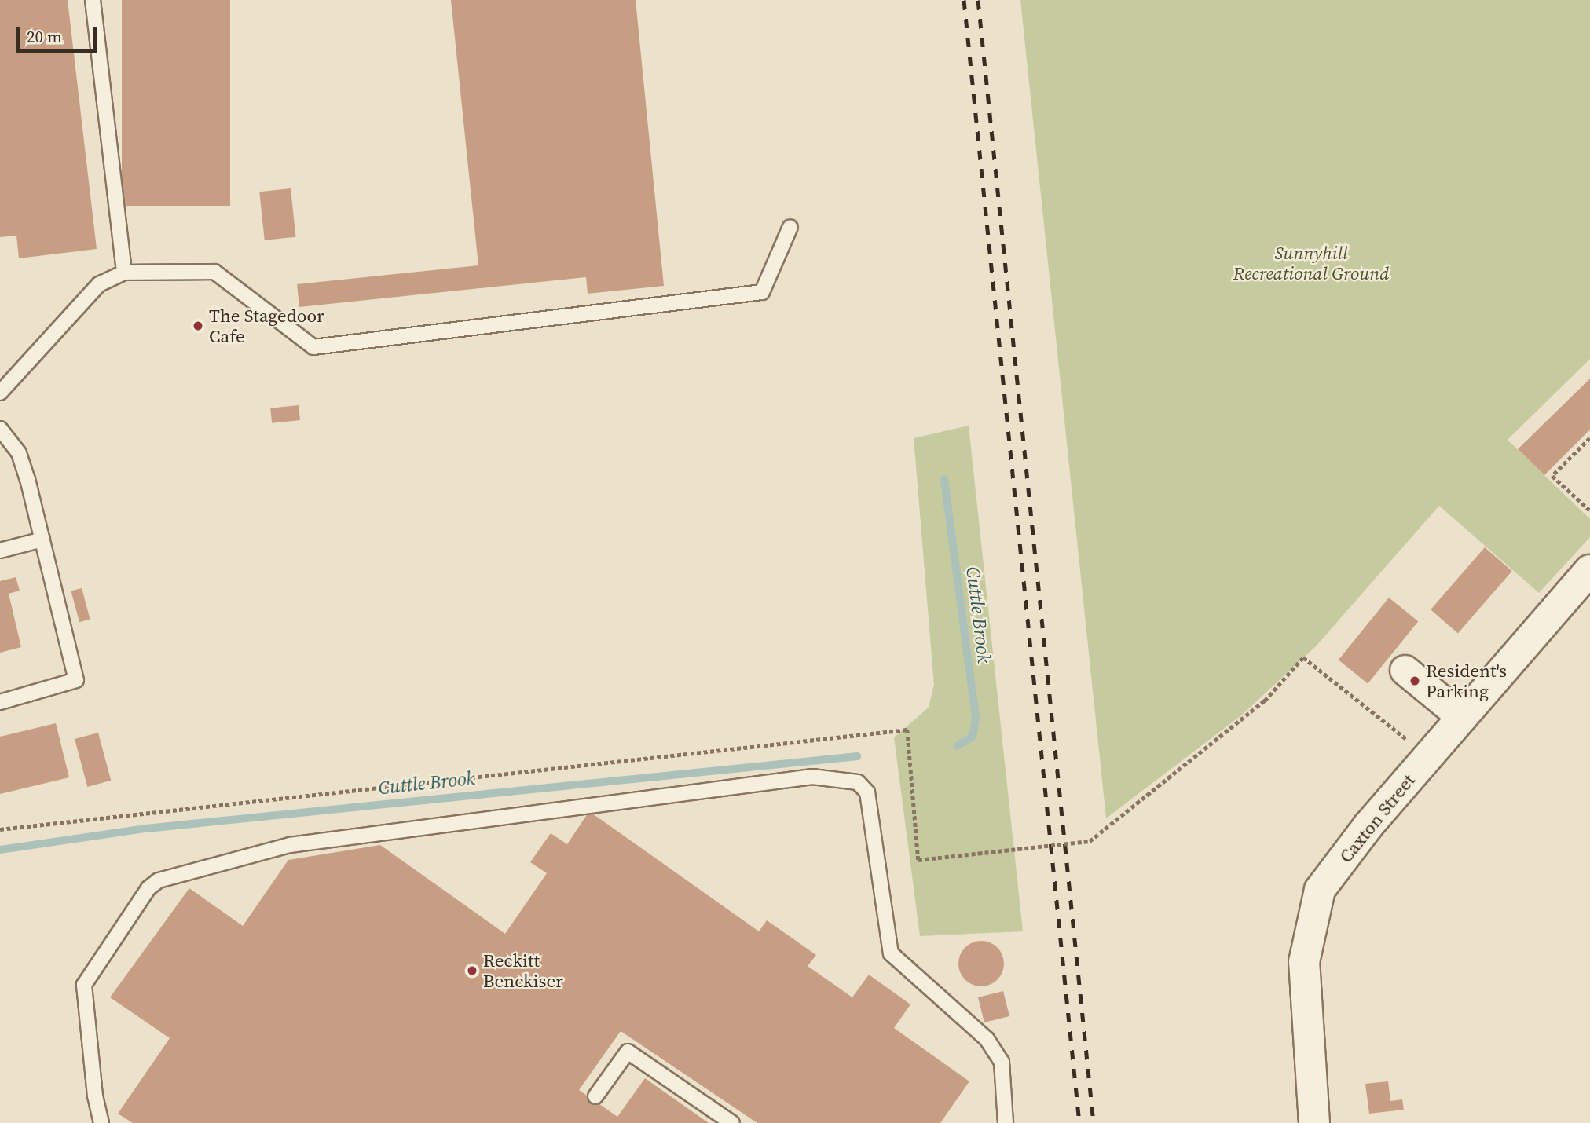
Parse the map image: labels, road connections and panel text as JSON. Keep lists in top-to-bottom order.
{
  "streets": {
    "street": ["Caxton Street"]
  },
  "water": ["Cuttle Brook"],
  "parks": ["Sunnyhill Recreational Ground"],
  "places": ["The Stagedoor Cafe", "Resident's Parking", "Reckitt Benckiser"],
  "scale_bar": "20 m"
}
